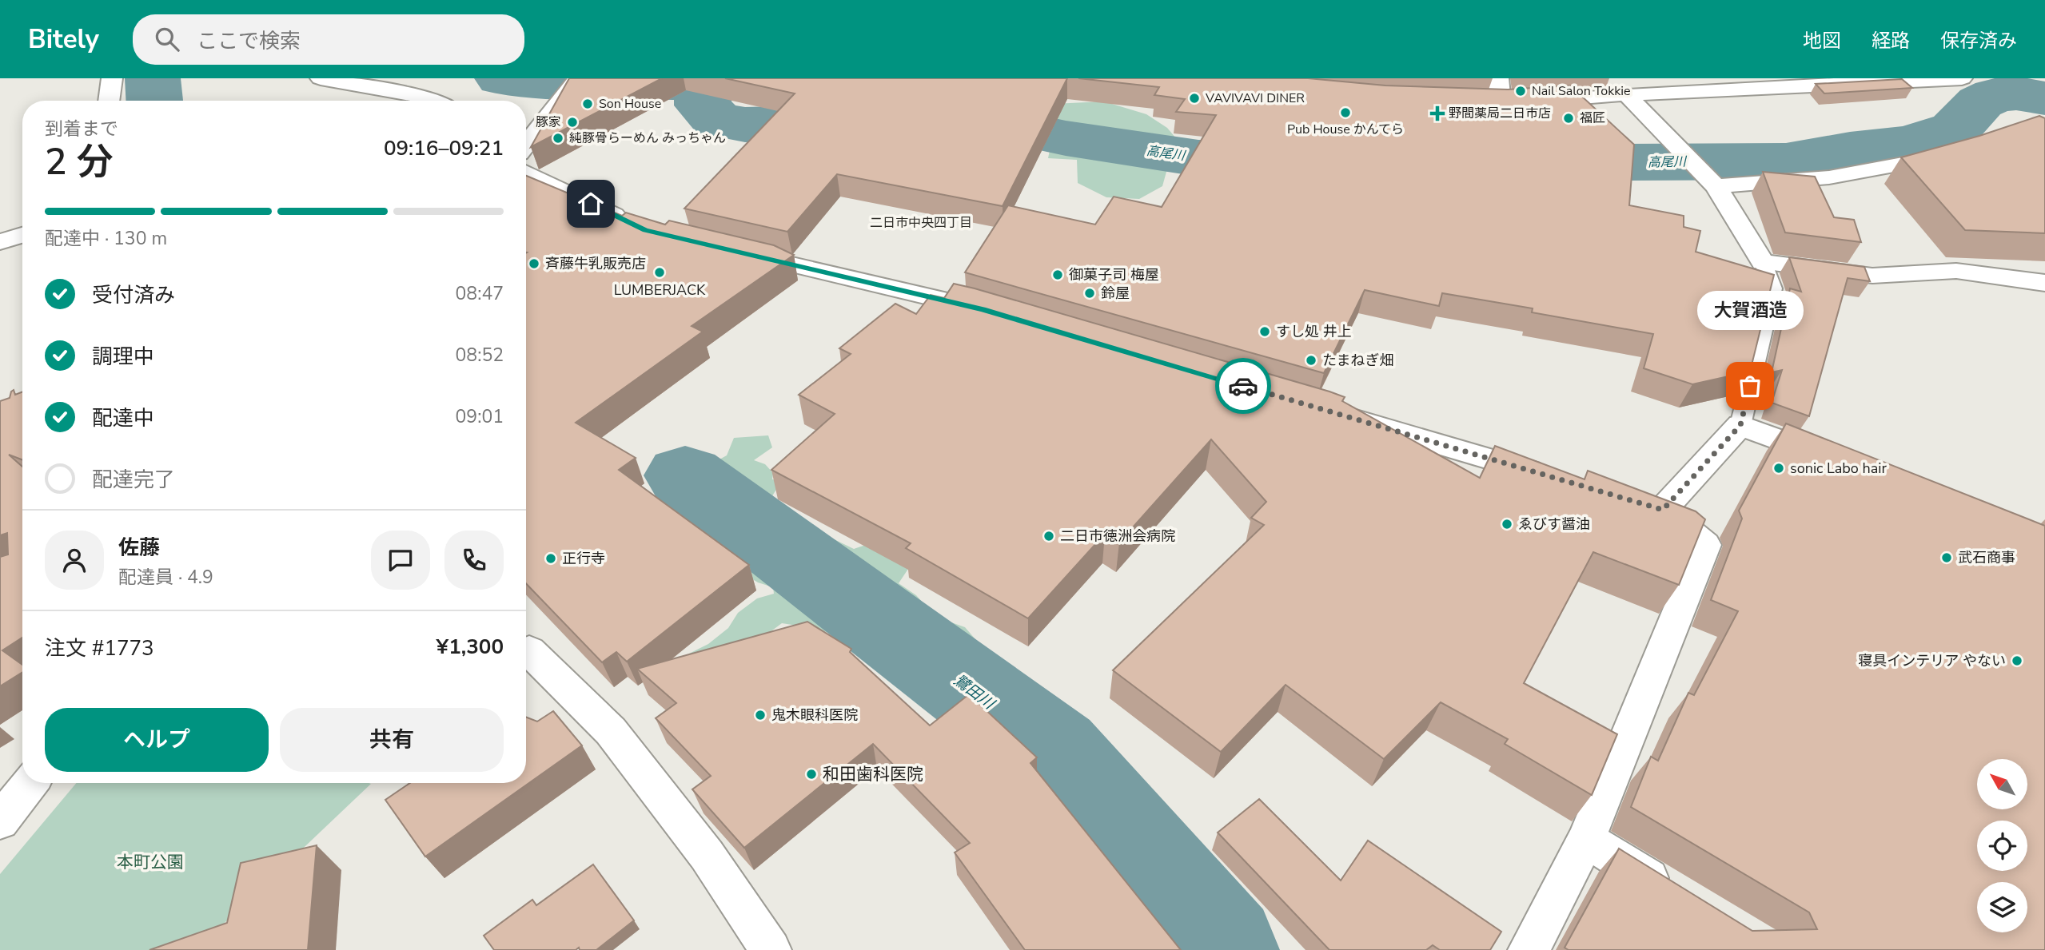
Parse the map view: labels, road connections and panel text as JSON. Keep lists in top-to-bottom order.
{
  "districts": ["二日市中央四丁目"],
  "water": ["高尾川", "鷺田川"],
  "parks": ["本町公園"],
  "places": {
    "other": [
      "Nail Salon Tokkie",
      "VAVIVAVI DINER",
      "Son House",
      "Pub House かんてら",
      "福匠",
      "豚家",
      "純豚骨らーめん みっちゃん",
      "斉藤牛乳販売店",
      "LUMBERJACK",
      "御菓子司 梅屋",
      "鈴屋",
      "すし処 井上",
      "たまねぎ畑",
      "大賀酒造",
      "sonic Labo hair",
      "ゑびす醤油",
      "二日市徳洲会病院",
      "武石商事",
      "正行寺",
      "寝具インテリア やない",
      "鬼木眼科医院",
      "和田歯科医院"
    ],
    "health": ["野間薬局二日市店"]
  },
  "north": "top left",
  "page": {
    "header": "Bitely",
    "search": "ここで検索",
    "nav": ["地図", "経路", "保存済み"],
    "heading": ["2 分", "到着まで", "09:16–09:21"],
    "panel": [
      "佐藤",
      "配達員 · 4.9",
      "注文 #1773",
      "¥1,300"
    ],
    "bar": "配達中 · 130 m",
    "list": [
      ["受付済み", "08:47"],
      ["調理中", "08:52"],
      ["配達中", "09:01"],
      "配達完了"
    ],
    "bubble": "大賀酒造",
    "buttons": ["ヘルプ", "共有"]
  }
}
